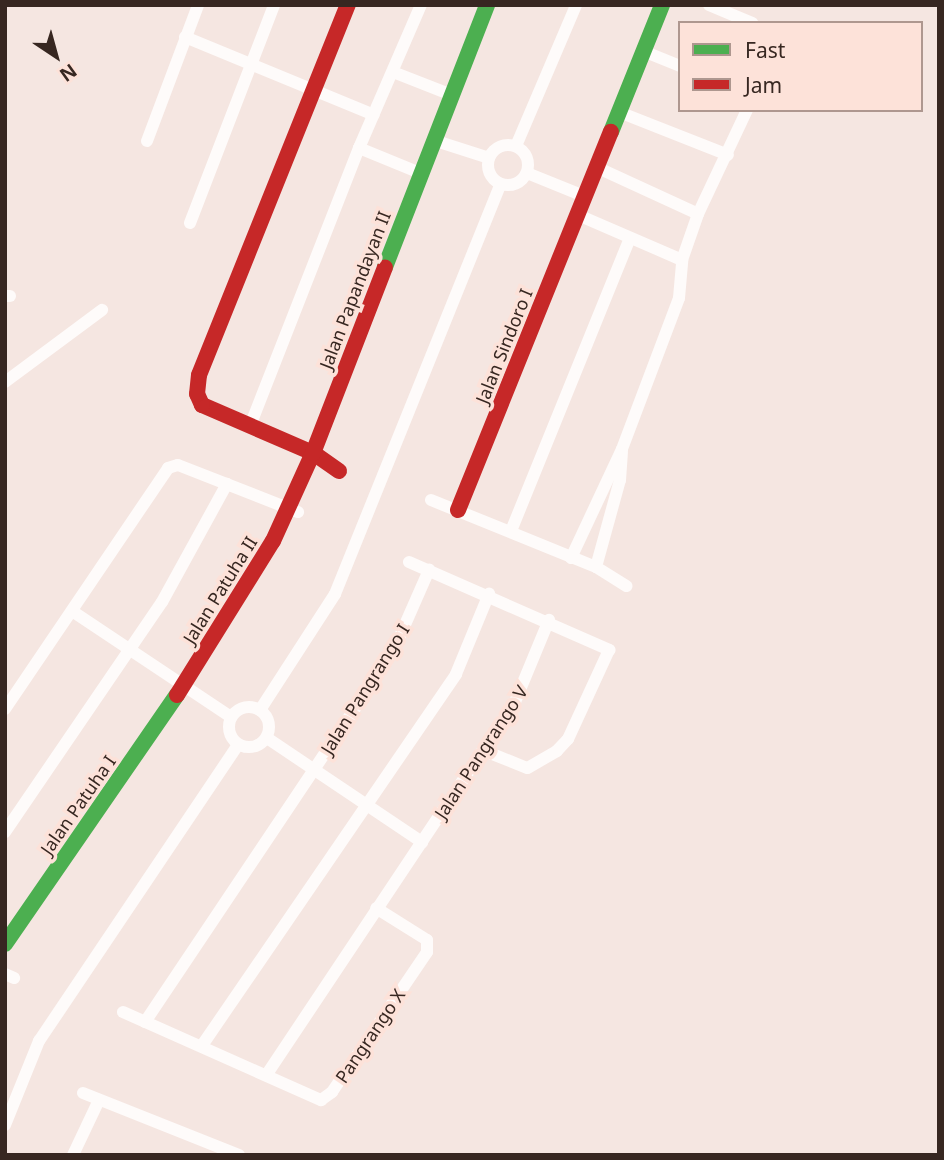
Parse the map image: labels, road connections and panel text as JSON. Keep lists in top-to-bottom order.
{
  "streets": {
    "street": [
      "Jalan Papandayan II",
      "Jalan Sindoro I",
      "Jalan Patuha II",
      "Jalan Pangrango I",
      "Jalan Pangrango V",
      "Jalan Patuha I",
      "Pangrango X"
    ]
  },
  "crossings": [
    ["Jalan Papandayan II", "Jalan Patuha II"],
    ["Jalan Patuha II", "Jalan Patuha I"],
    ["Jalan Pangrango I", "Pangrango X"],
    ["Jalan Pangrango V", "Pangrango X"]
  ],
  "legend": ["Fast", "Jam"],
  "north": "bottom right"
}
